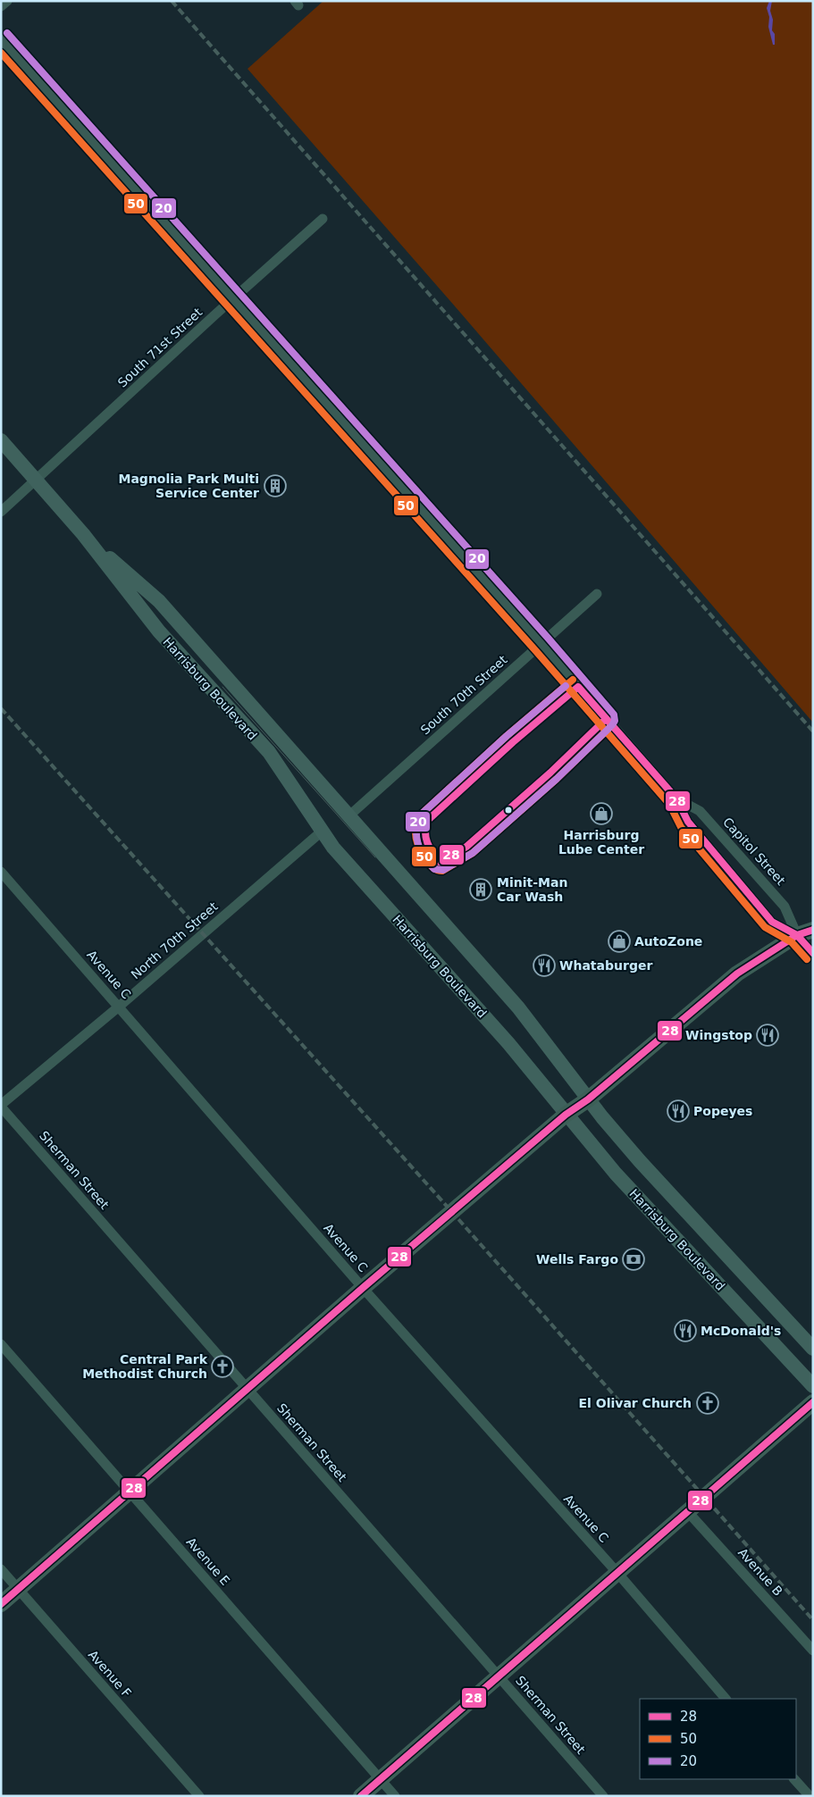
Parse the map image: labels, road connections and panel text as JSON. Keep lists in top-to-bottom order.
{
  "streets": {
    "main road": ["Harrisburg Boulevard"],
    "street": [
      "South 71st Street",
      "South 70th Street",
      "Capitol Street",
      "North 70th Street",
      "Avenue C",
      "Sherman Street",
      "Avenue E",
      "Avenue B",
      "Avenue F"
    ]
  },
  "crossings": [
    ["South 71st Street", "Harrisburg Boulevard"],
    ["South 71st Street", "Capitol Street"],
    ["Harrisburg Boulevard", "South 70th Street"],
    ["Harrisburg Boulevard", "North 70th Street"],
    ["South 70th Street", "Capitol Street"],
    ["North 70th Street", "Avenue C"],
    ["North 70th Street", "Sherman Street"]
  ],
  "places": {
    "building": ["Magnolia Park Multi Service Center", "Minit-Man Car Wash"],
    "shop": ["Harrisburg Lube Center", "AutoZone"],
    "restaurant": [
      "Whataburger",
      "Wingstop",
      "Popeyes",
      "McDonald's"
    ],
    "bank": ["Wells Fargo"],
    "church": ["Central Park Methodist Church", "El Olivar Church"]
  },
  "lines": ["transit line 20", "transit line 50", "transit line 28"],
  "legend": ["28", "50", "20"]
}
